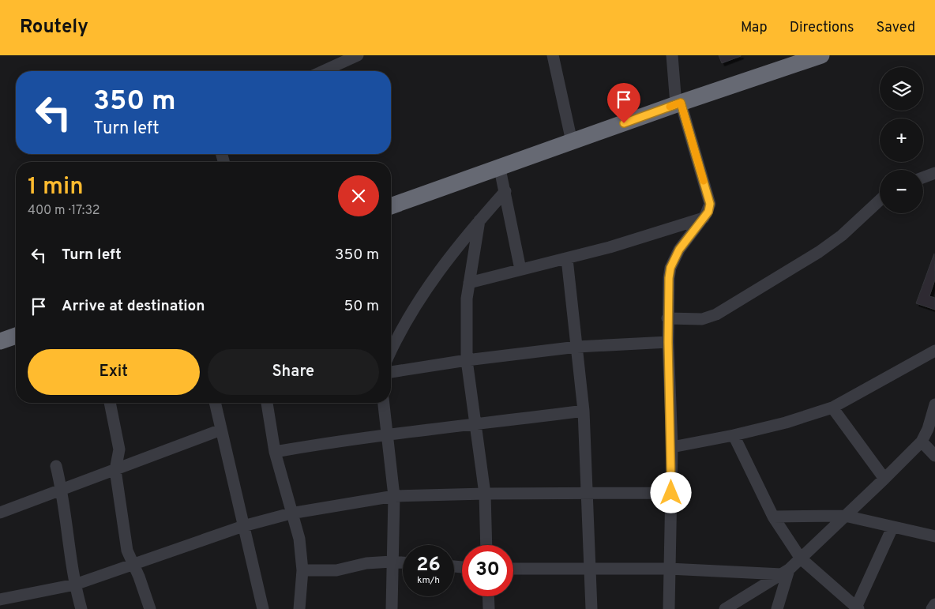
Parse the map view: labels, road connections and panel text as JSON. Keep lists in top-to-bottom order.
{
  "page": {
    "header": "Routely",
    "nav": ["Map", "Directions", "Saved"],
    "map_buttons": ["+", "−"],
    "turn": ["350 m", "Turn left"],
    "heading": ["1 min", "400 m · 17:32"],
    "list": [
      {
        "name": "Turn left",
        "value": "350 m"
      },
      {
        "name": "Arrive at destination",
        "value": "50 m"
      }
    ],
    "buttons": ["Exit", "Share"],
    "speed": "26 km/h",
    "limit": "30"
  }
}
